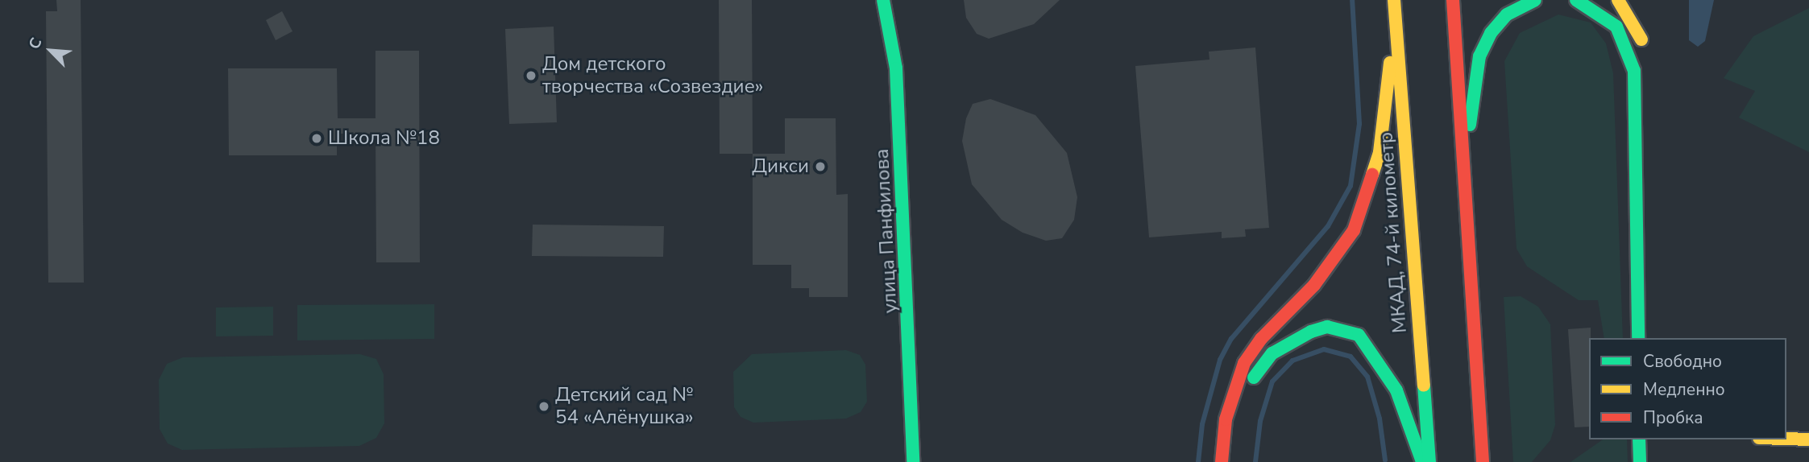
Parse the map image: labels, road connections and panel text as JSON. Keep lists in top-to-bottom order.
{
  "streets": {
    "main road": ["улица Панфилова", "МКАД, 74-й километр"]
  },
  "places": [
    "Дом детского творчества «Созвездие»",
    "Школа №18",
    "Дикси",
    "Детский сад № 54 «Алёнушка»"
  ],
  "legend": ["Свободно", "Медленно", "Пробка"],
  "north": "top left"
}
